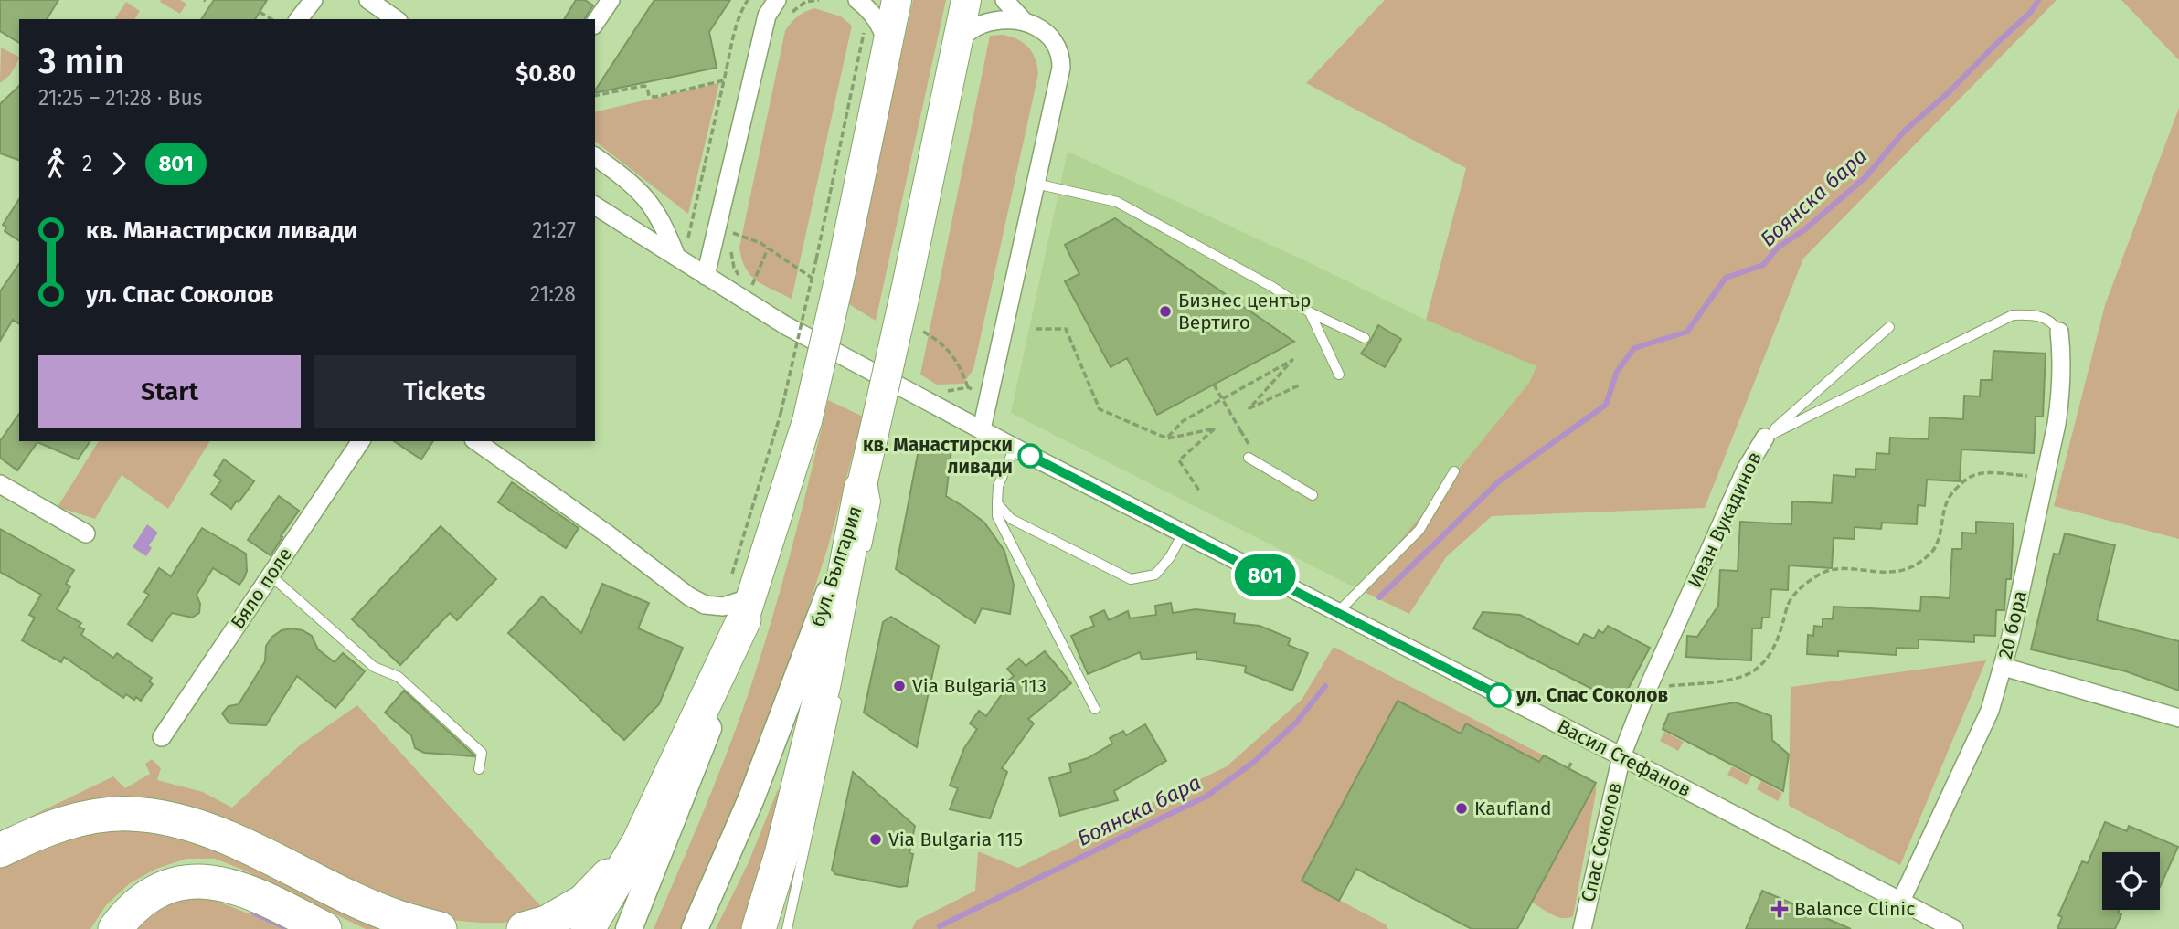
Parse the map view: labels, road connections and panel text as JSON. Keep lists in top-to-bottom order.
{
  "streets": {
    "main road": ["бул. България"],
    "street": [
      "Иван Вукадинов",
      "Бяло поле",
      "20 бора",
      "Васил Стефанов",
      "Спас Соколов"
    ]
  },
  "crossings": [
    ["Иван Вукадинов", "Васил Стефанов"],
    ["Иван Вукадинов", "Спас Соколов"],
    ["20 бора", "Васил Стефанов"],
    ["Васил Стефанов", "Спас Соколов"]
  ],
  "water": ["Боянска бара"],
  "places": {
    "other": [
      "Бизнес център Вертиго",
      "кв. Манастирски ливади",
      "Via Bulgaria 113",
      "ул. Спас Соколов",
      "Kaufland",
      "Via Bulgaria 115"
    ],
    "health": ["Balance Clinic"]
  },
  "lines": ["bus line 801"],
  "page": {
    "on_map": "801",
    "heading": ["3 min", "21:25 – 21:28 · Bus", "$0.80"],
    "legs": ["2", "801"],
    "list": [
      {
        "name": "кв. Манастирски ливади",
        "value": "21:27"
      },
      {
        "name": "ул. Спас Соколов",
        "value": "21:28"
      }
    ],
    "buttons": ["Start", "Tickets"]
  }
}
